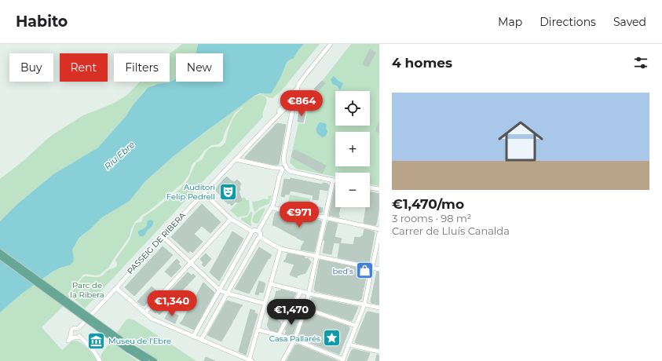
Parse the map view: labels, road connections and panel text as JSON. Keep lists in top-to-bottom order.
{
  "streets": {
    "street": ["PASSEIG DE RIBERA"]
  },
  "water": ["Riu Ebre"],
  "parks": ["Parc de la Ribera"],
  "places": {
    "theatre": ["Auditori Felip Pedrell"],
    "shop": ["bed's"],
    "place": ["Casa Pallarés"],
    "museum": ["Museu de l'Ebre"]
  },
  "page": {
    "header": "Habito",
    "nav": ["Map", "Directions", "Saved"],
    "heading": "4 homes",
    "chip": [
      "Buy",
      "Rent",
      "Filters",
      "New"
    ],
    "list": [
      {
        "name": "€1,470/mo",
        "note": "3 rooms · 98 m² · Carrer de Lluís Canalda"
      }
    ],
    "price": [
      "€864",
      "€971",
      "€1,340",
      "€1,470"
    ],
    "map_buttons": ["+", "−"]
  }
}
